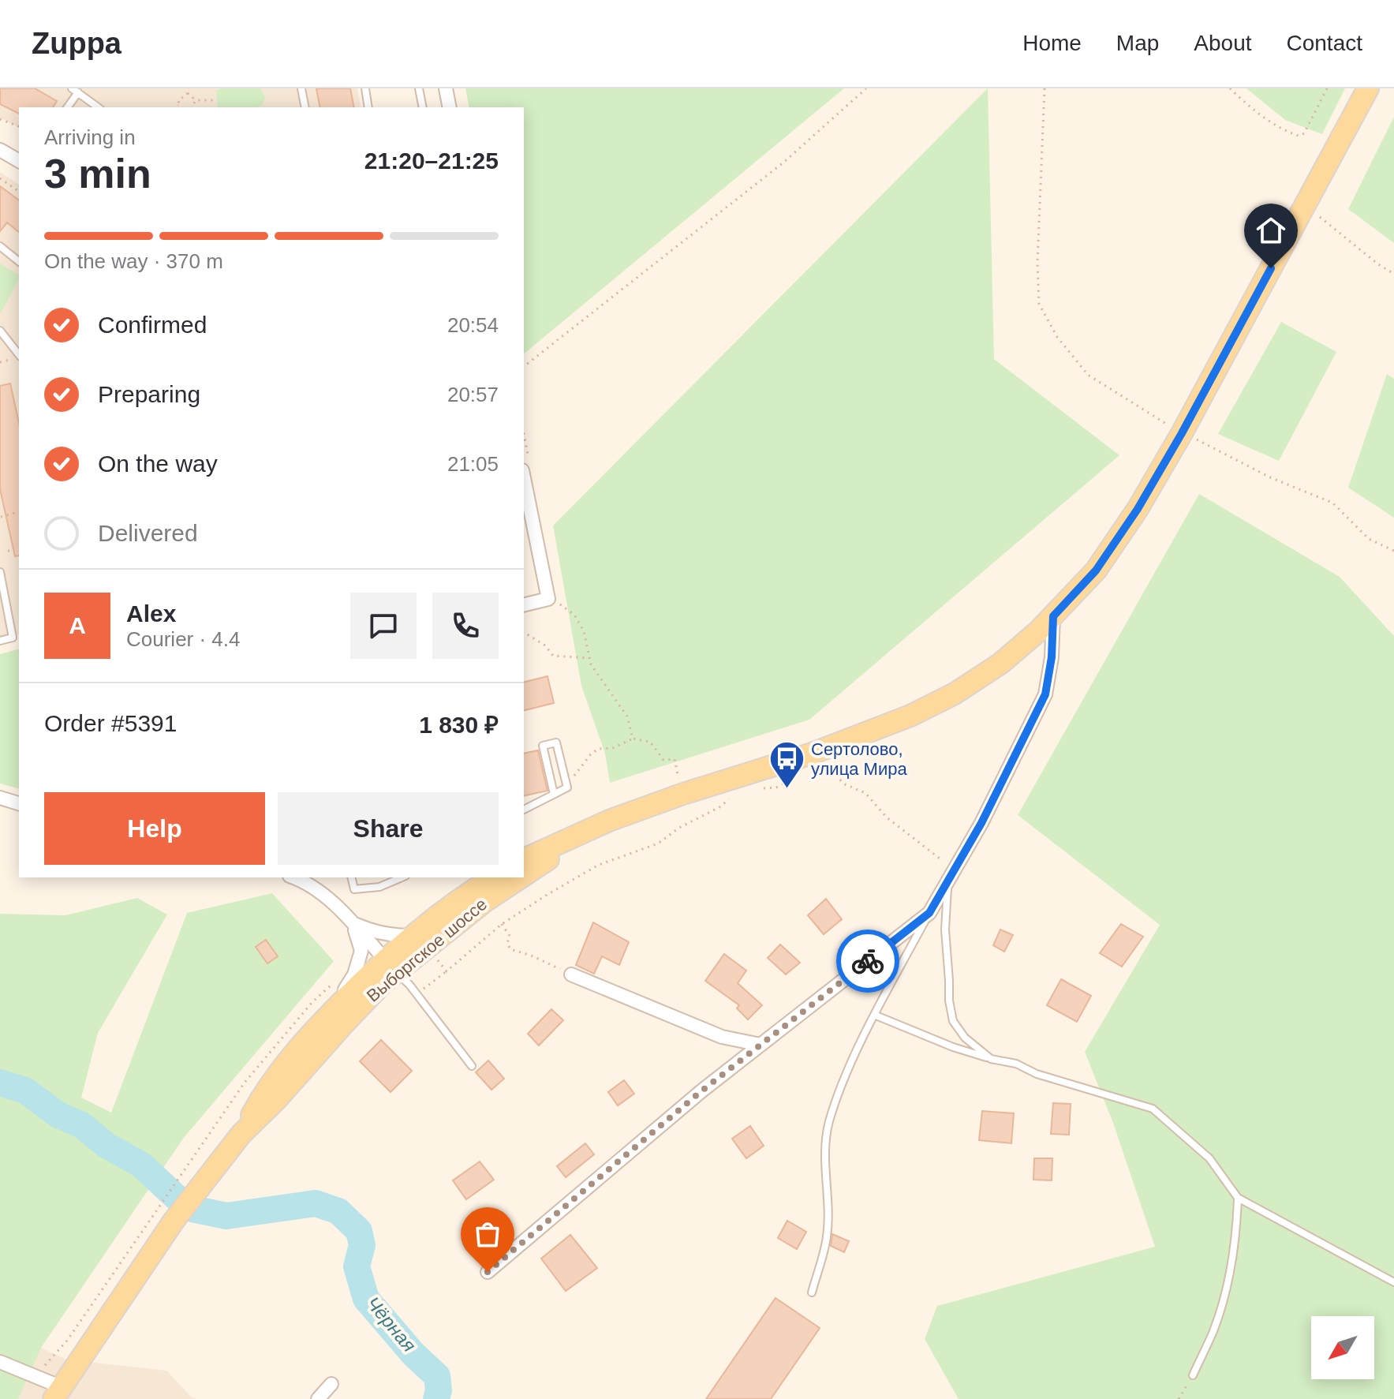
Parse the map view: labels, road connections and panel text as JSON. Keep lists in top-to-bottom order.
{
  "streets": {
    "main road": ["Выборгское шоссе"]
  },
  "water": ["Чёрная"],
  "places": {
    "bus stop": ["Сертолово, улица Мира"]
  },
  "north": "bottom left",
  "page": {
    "header": "Zuppa",
    "nav": [
      "Home",
      "Map",
      "About",
      "Contact"
    ],
    "heading": ["3 min", "Arriving in", "21:20–21:25"],
    "panel": [
      "Alex",
      "Courier · 4.4",
      "Order #5391",
      "1 830 ₽"
    ],
    "bar": "On the way · 370 m",
    "list": [
      ["Confirmed", "20:54"],
      ["Preparing", "20:57"],
      ["On the way", "21:05"],
      "Delivered"
    ],
    "round": "A",
    "buttons": ["Help", "Share"]
  }
}
